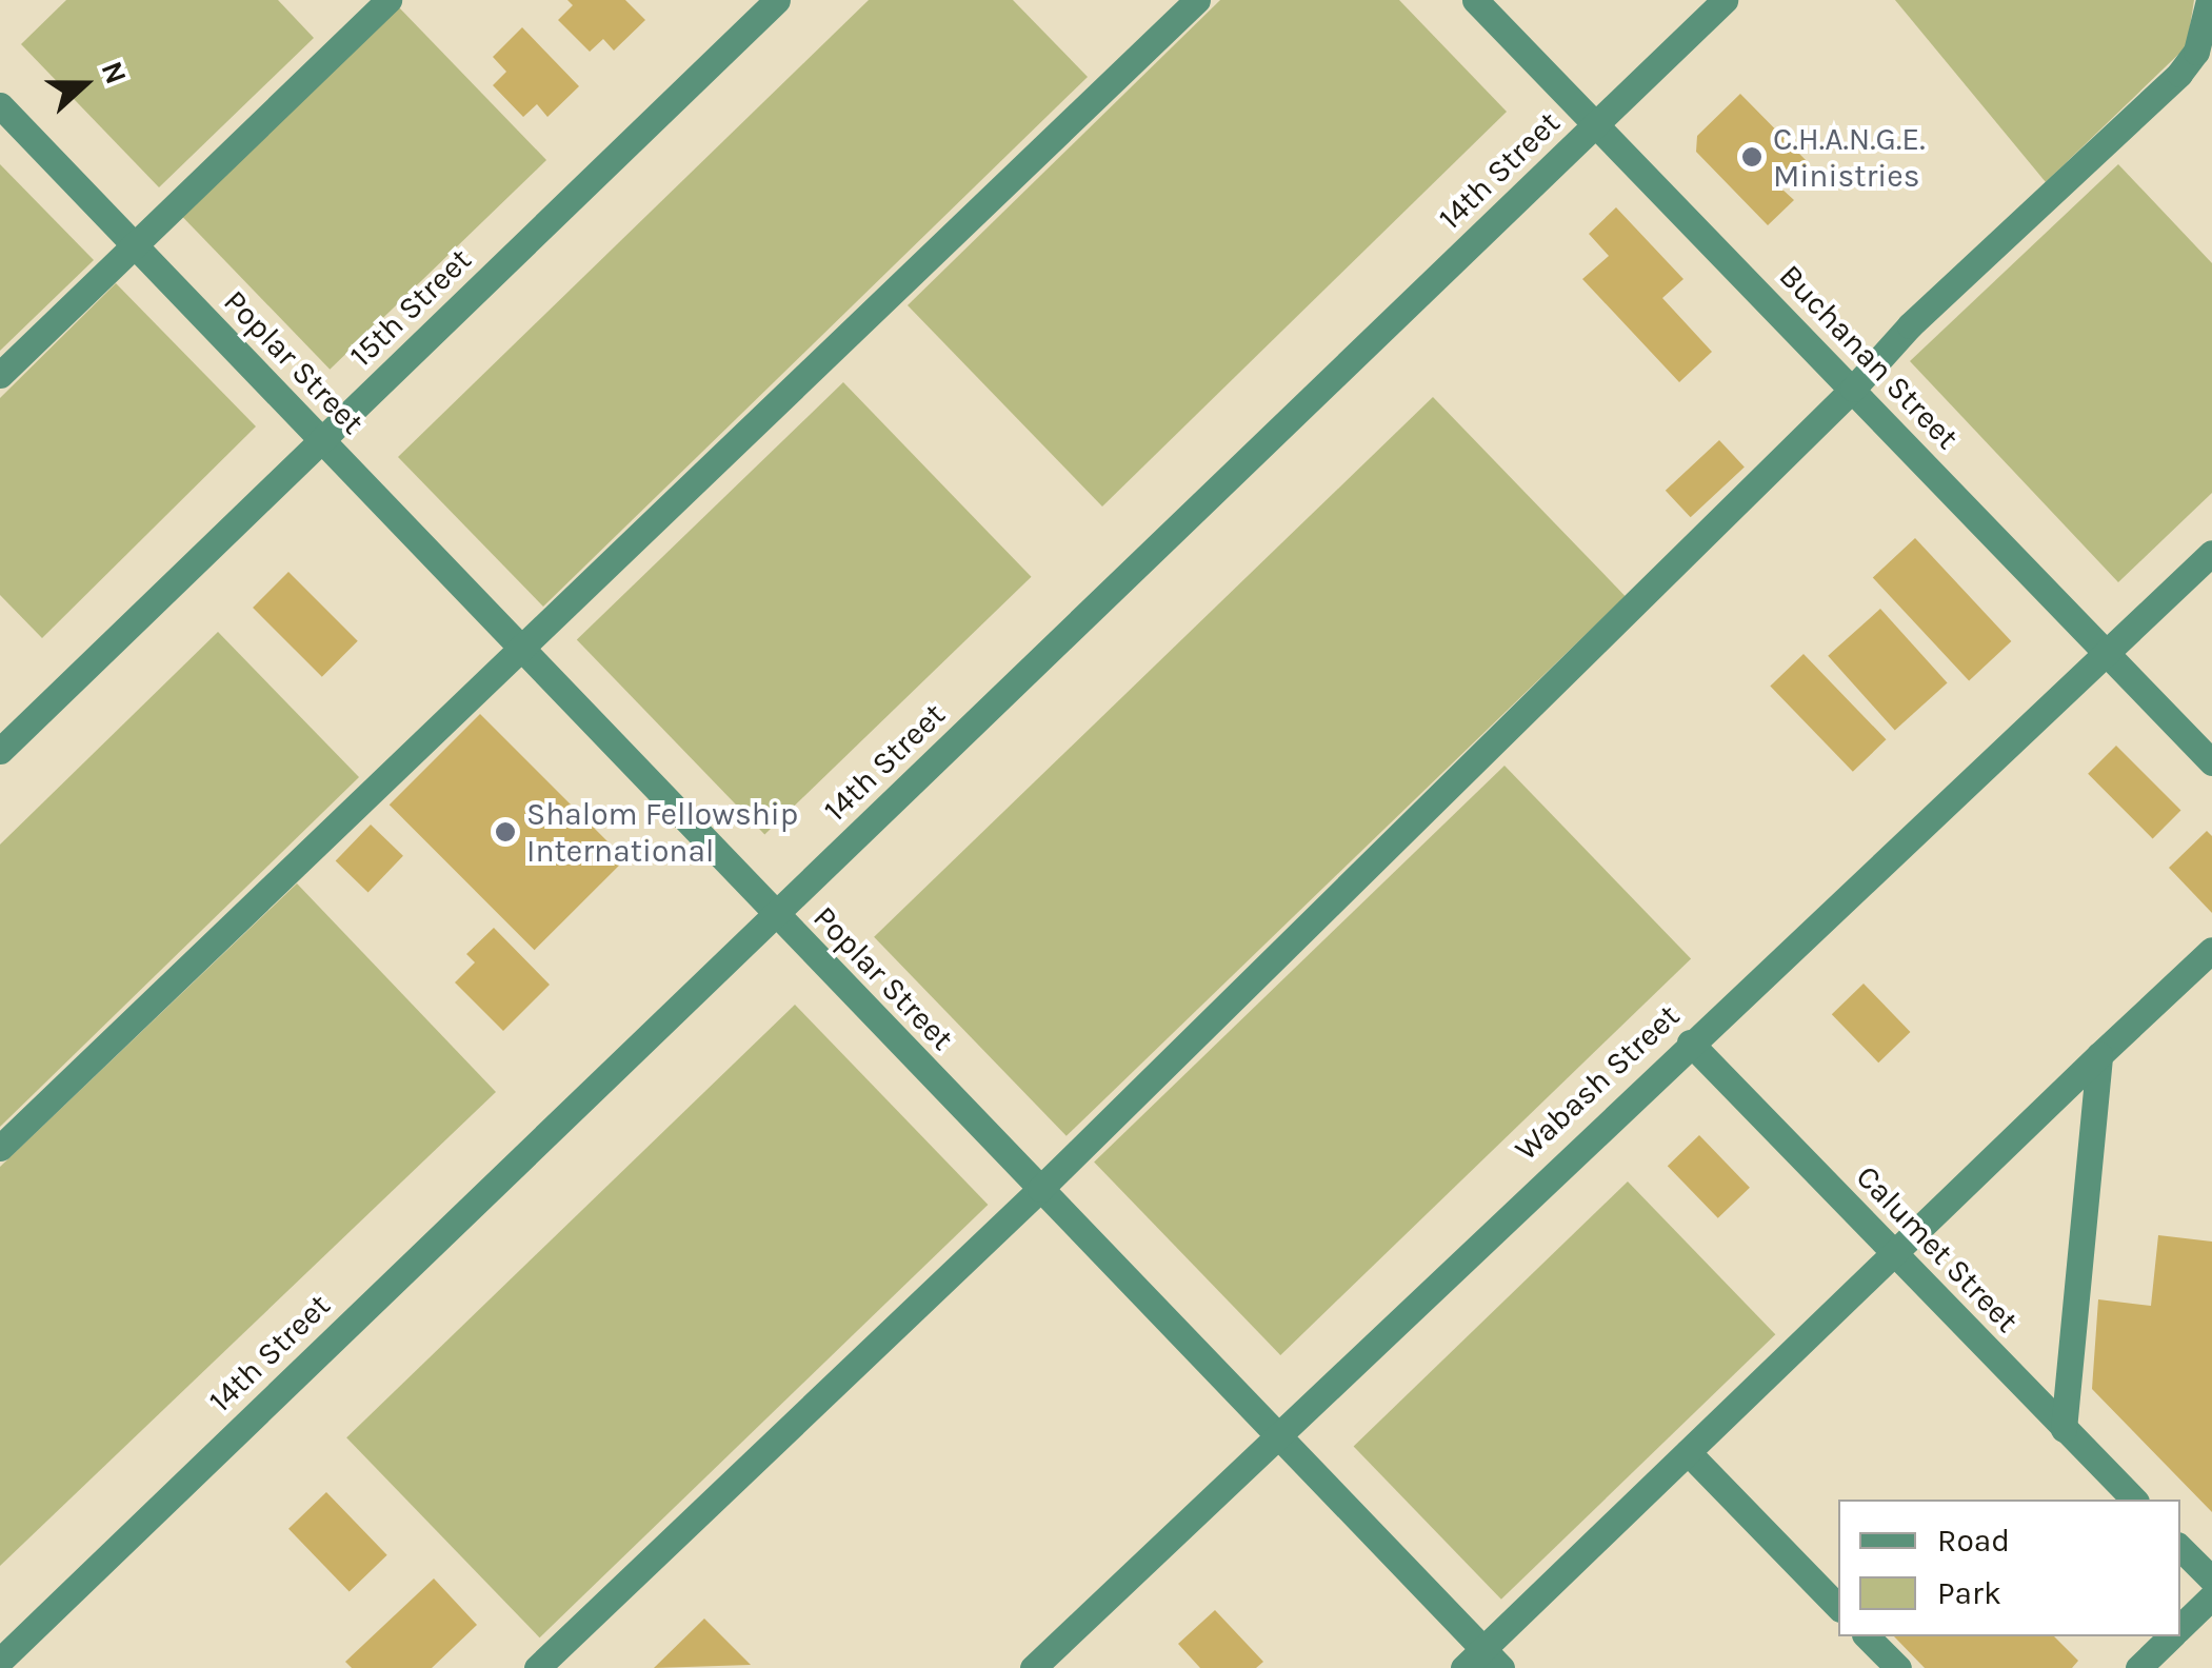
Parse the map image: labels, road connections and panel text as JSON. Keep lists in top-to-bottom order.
{
  "streets": {
    "street": [
      "14th Street",
      "15th Street",
      "Buchanan Street",
      "Poplar Street",
      "Wabash Street",
      "Calumet Street"
    ]
  },
  "crossings": [
    ["14th Street", "Buchanan Street"],
    ["14th Street", "Poplar Street"],
    ["15th Street", "Poplar Street"],
    ["Buchanan Street", "Wabash Street"],
    ["Poplar Street", "Wabash Street"],
    ["Wabash Street", "Calumet Street"]
  ],
  "places": ["C.H.A.N.G.E. Ministries", "Shalom Fellowship International"],
  "legend": ["Road", "Park"],
  "north": "right"
}
